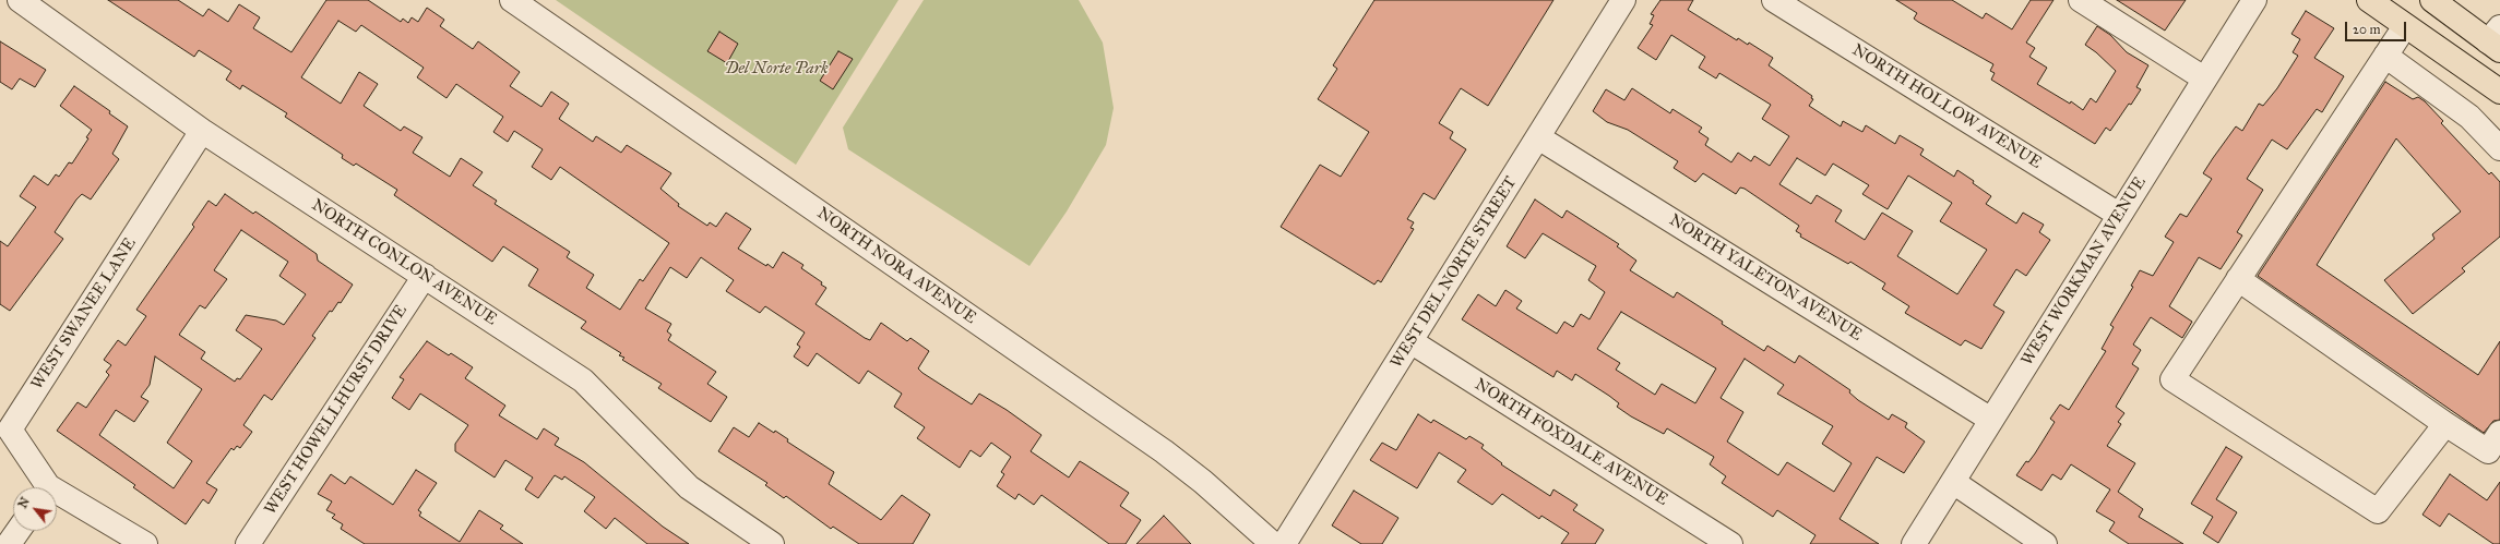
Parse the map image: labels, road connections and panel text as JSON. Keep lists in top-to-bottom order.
{
  "streets": {
    "street": [
      "NORTH HOLLOW AVENUE",
      "NORTH CONLON AVENUE",
      "NORTH NORA AVENUE",
      "WEST WORKMAN AVENUE",
      "WEST DEL NORTE STREET",
      "NORTH YALETON AVENUE",
      "WEST SWANEE LANE",
      "WEST HOWELLHURST DRIVE",
      "NORTH FOXDALE AVENUE"
    ]
  },
  "crossings": [
    ["NORTH HOLLOW AVENUE", "WEST WORKMAN AVENUE"],
    ["NORTH CONLON AVENUE", "WEST SWANEE LANE"],
    ["NORTH CONLON AVENUE", "WEST HOWELLHURST DRIVE"],
    ["WEST WORKMAN AVENUE", "NORTH YALETON AVENUE"],
    ["WEST DEL NORTE STREET", "NORTH YALETON AVENUE"],
    ["WEST DEL NORTE STREET", "NORTH FOXDALE AVENUE"]
  ],
  "parks": ["Del Norte Park"],
  "scale_bar": "20 m",
  "north": "top left"
}
